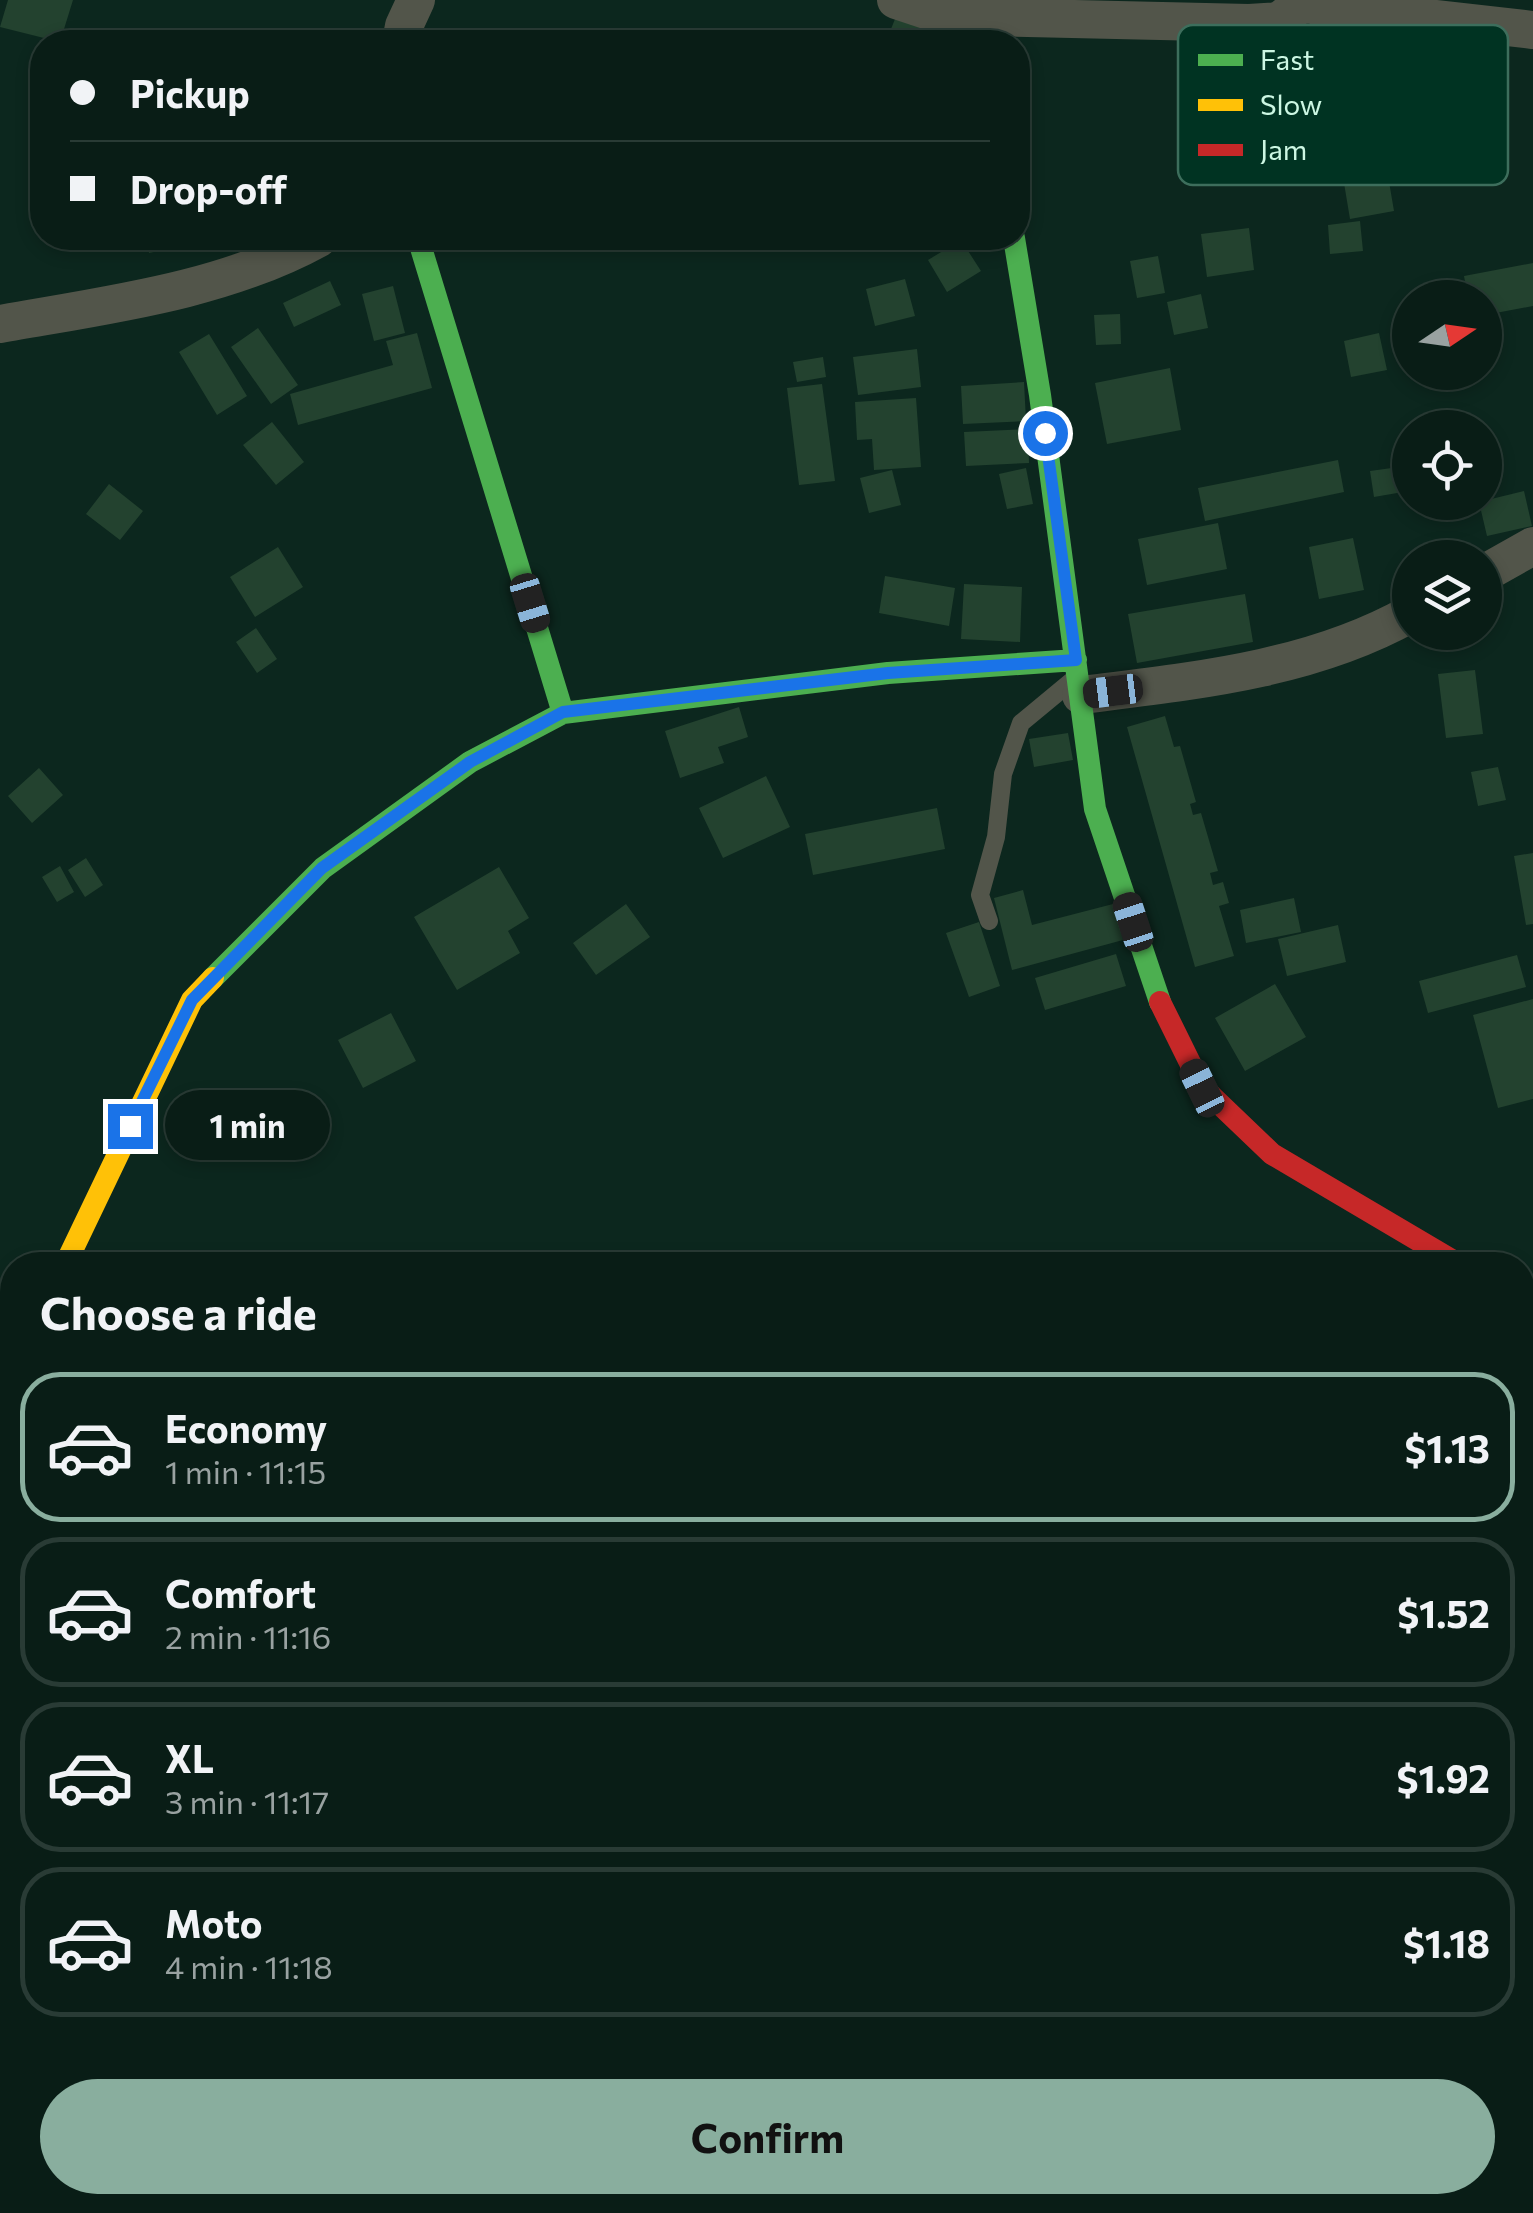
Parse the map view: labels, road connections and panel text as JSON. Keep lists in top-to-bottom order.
{
  "legend": ["Fast", "Slow", "Jam"],
  "north": "right",
  "page": {
    "banner": ["Pickup", "Drop-off"],
    "bubble": "1 min",
    "heading": "Choose a ride",
    "list": [
      {
        "name": "Economy",
        "note": "1 min · 11:15",
        "value": "$1.13"
      },
      {
        "name": "Comfort",
        "note": "2 min · 11:16",
        "value": "$1.52"
      },
      {
        "name": "XL",
        "note": "3 min · 11:17",
        "value": "$1.92"
      },
      {
        "name": "Moto",
        "note": "4 min · 11:18",
        "value": "$1.18"
      }
    ],
    "buttons": "Confirm"
  }
}
